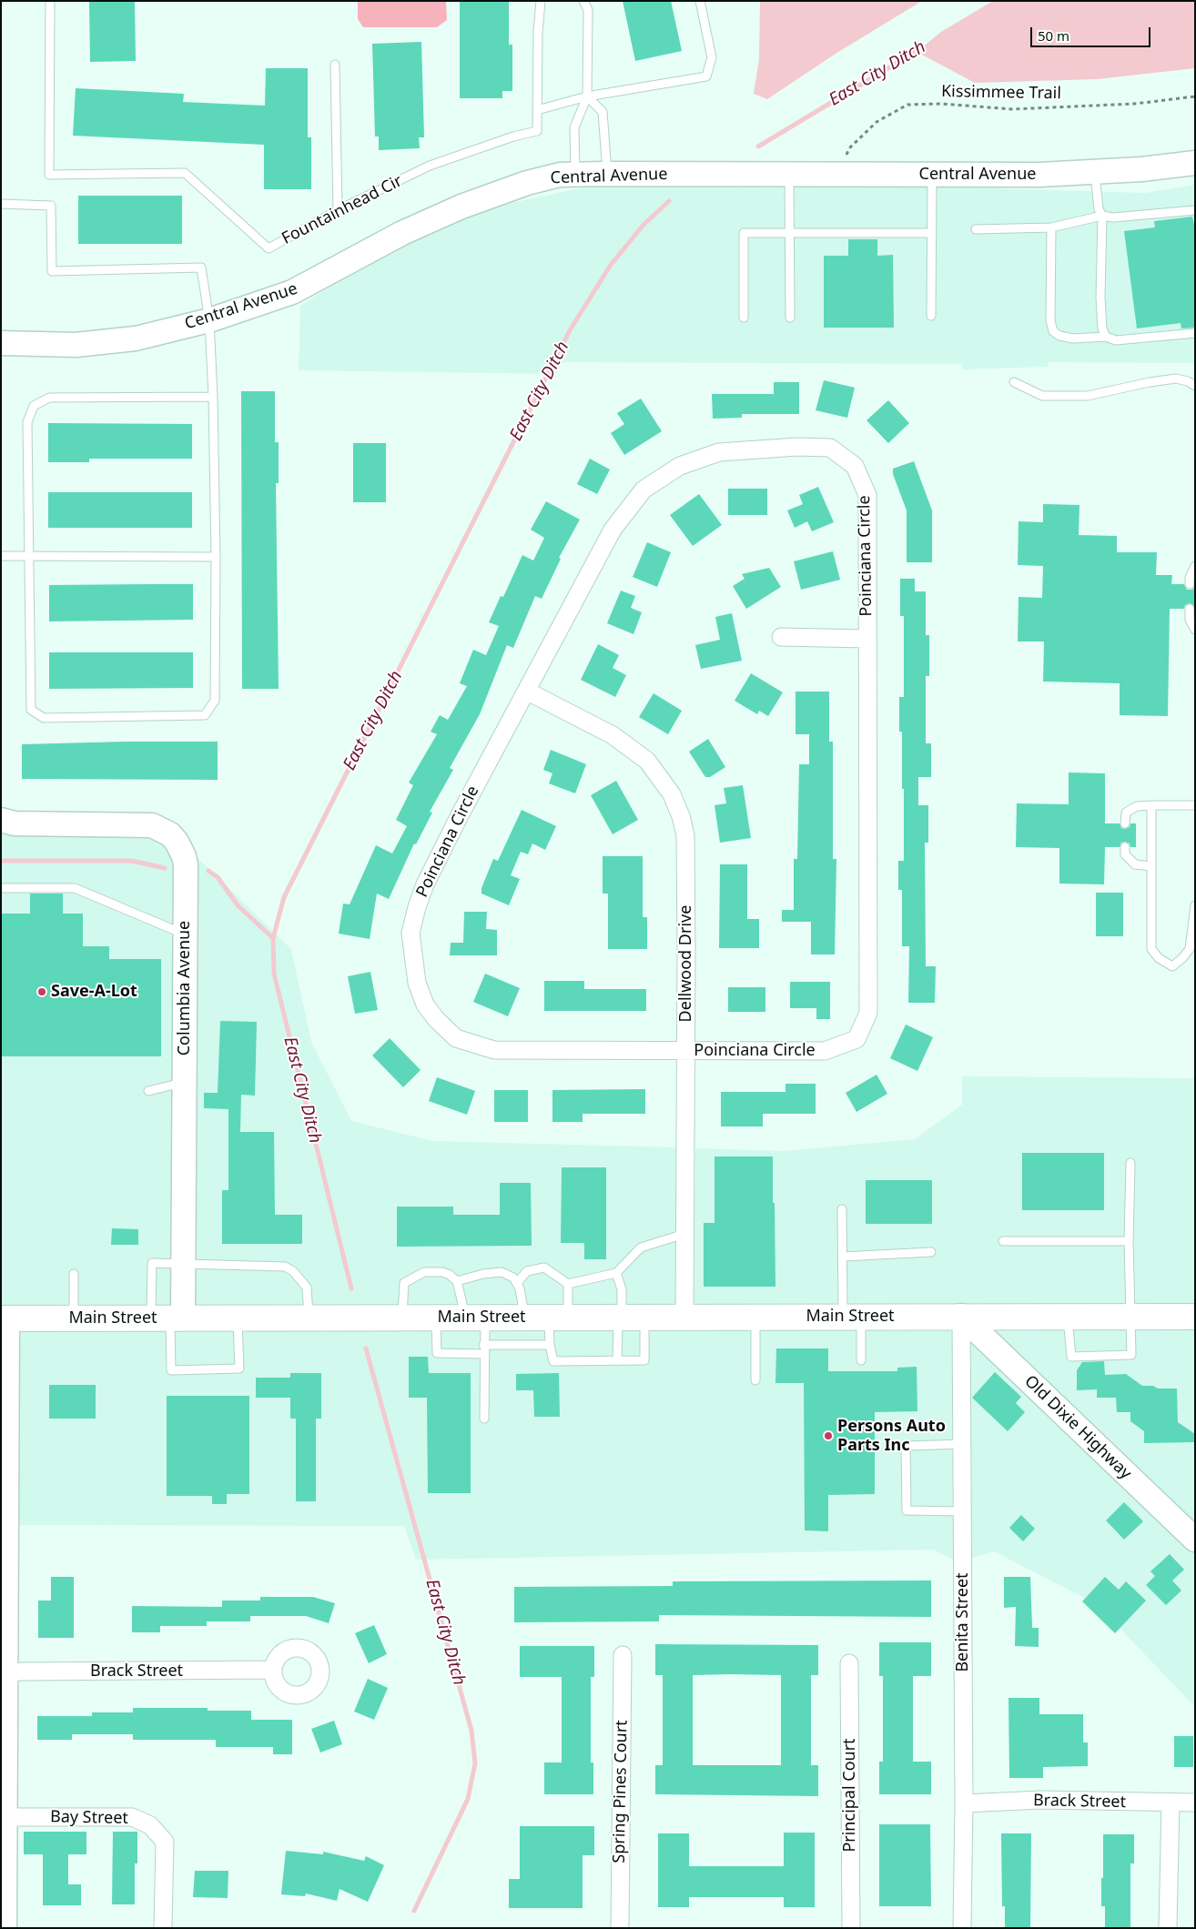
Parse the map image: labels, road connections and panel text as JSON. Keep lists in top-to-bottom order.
{
  "streets": {
    "main road": ["Main Street"],
    "street": [
      "Central Avenue",
      "Poinciana Circle",
      "Dellwood Drive",
      "Columbia Avenue",
      "Old Dixie Highway",
      "Benita Street",
      "Brack Street",
      "Spring Pines Court",
      "Principal Court",
      "Bay Street"
    ],
    "lane": ["Fountainhead Cir"],
    "path": ["Kissimmee Trail"]
  },
  "crossings": [
    ["Kissimmee Trail", "Central Avenue"],
    ["Poinciana Circle", "Dellwood Drive"],
    ["Dellwood Drive", "Main Street"],
    ["Columbia Avenue", "Main Street"],
    ["Main Street", "Old Dixie Highway"],
    ["Main Street", "Benita Street"],
    ["Old Dixie Highway", "Benita Street"],
    ["Benita Street", "Brack Street"]
  ],
  "water": ["East City Ditch"],
  "places": ["Save-A-Lot", "Persons Auto Parts Inc"],
  "scale_bar": "50 m"
}
